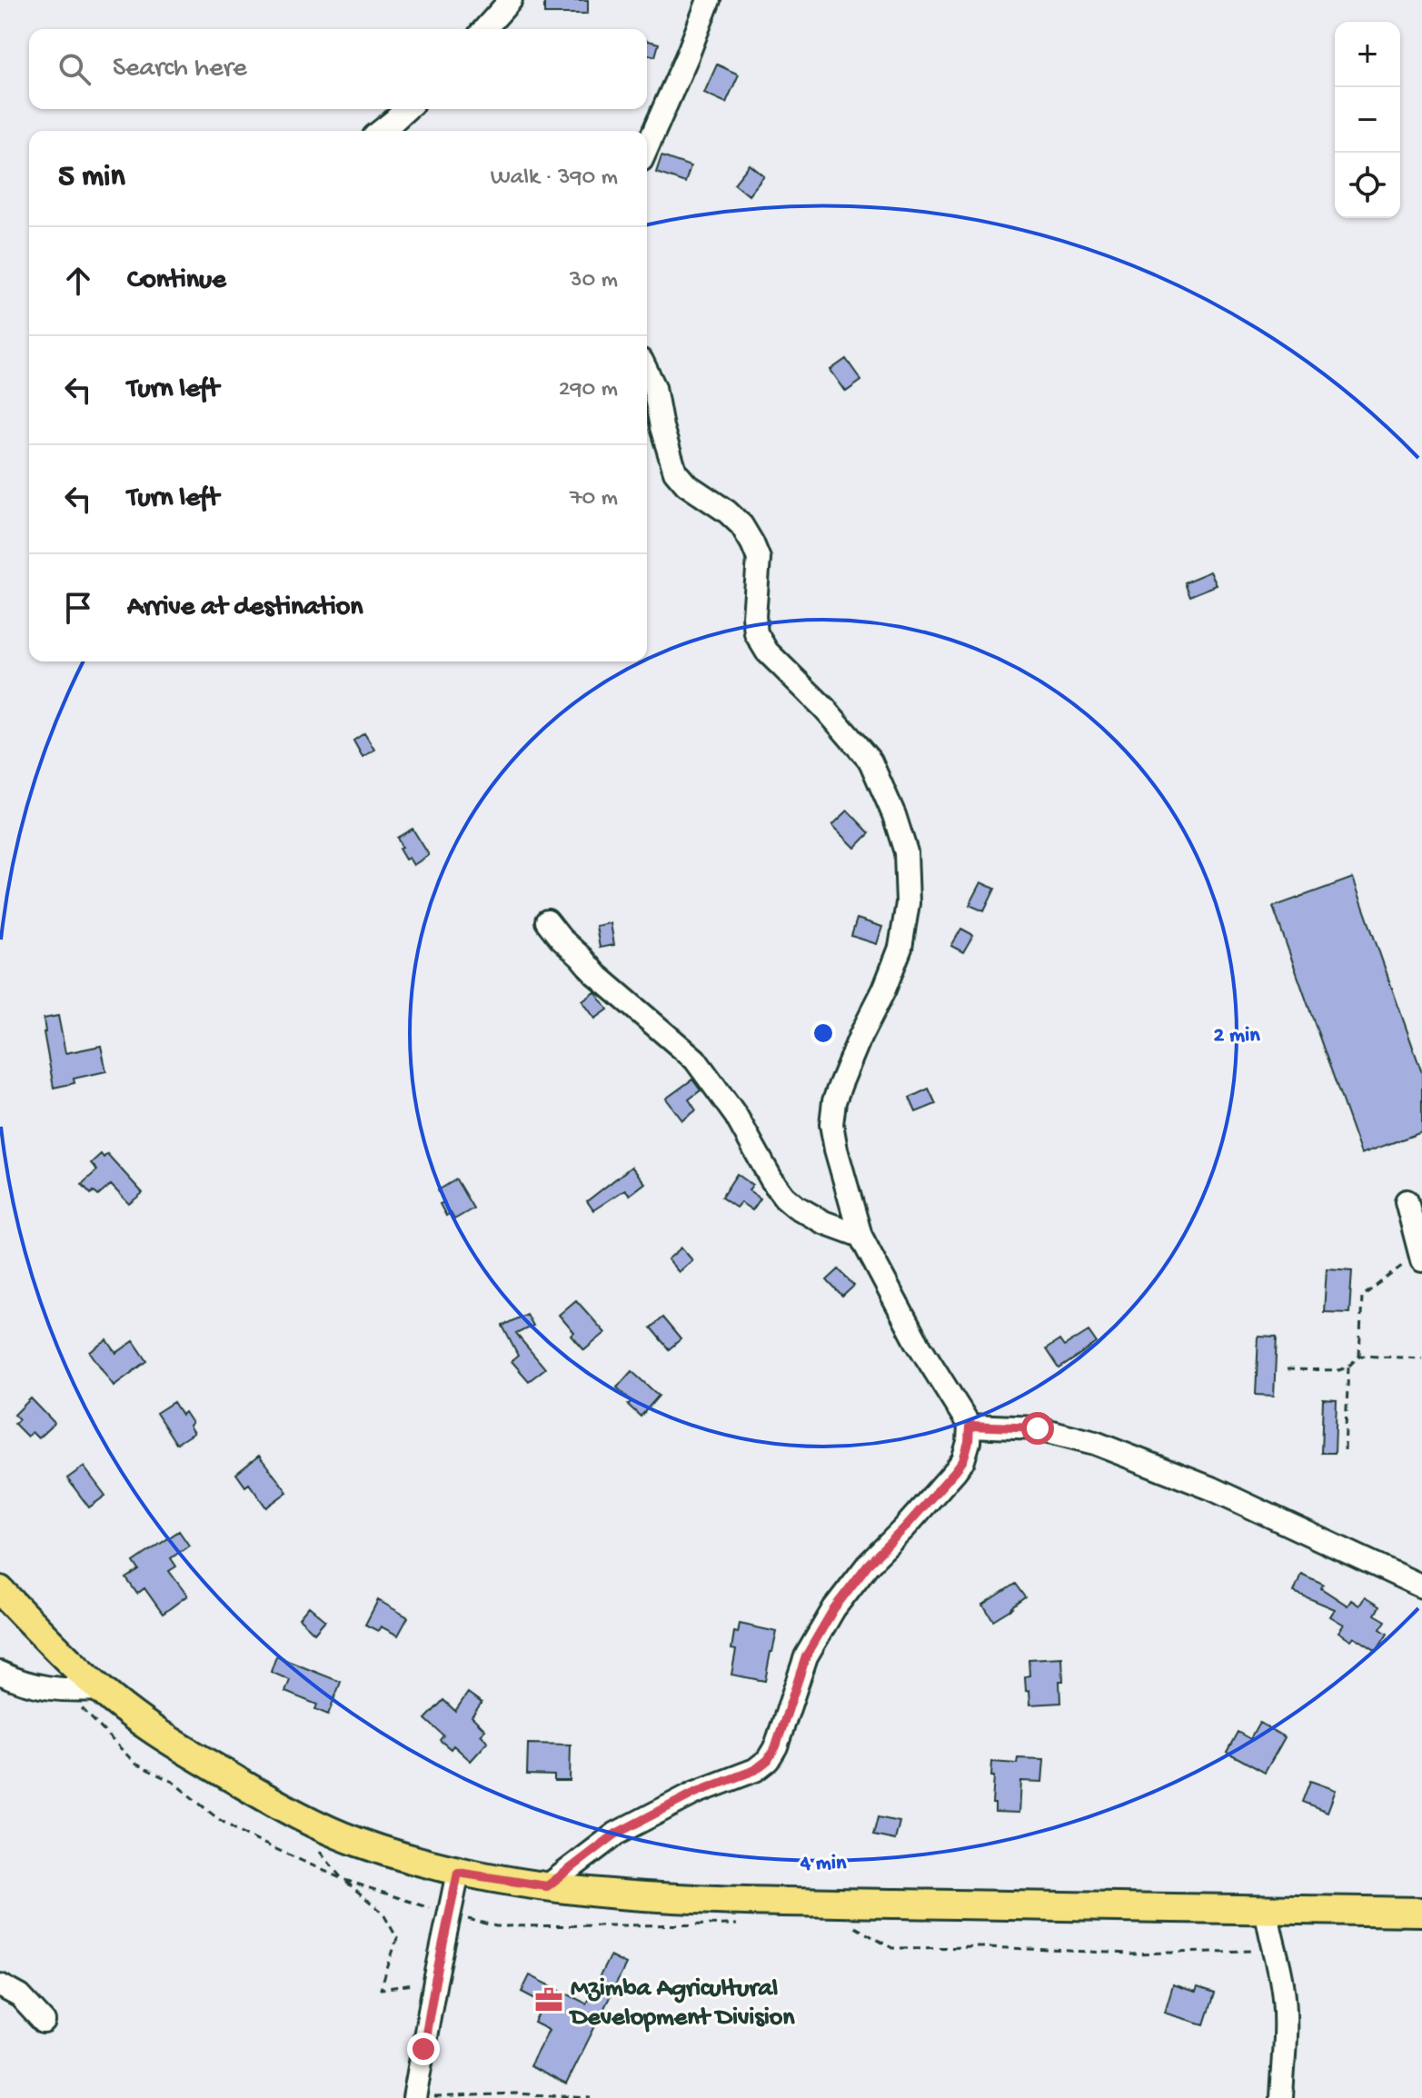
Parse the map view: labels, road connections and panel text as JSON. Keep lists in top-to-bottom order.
{
  "places": {
    "office": ["Mzimba Agricultural Development Division"]
  },
  "page": {
    "map_buttons": ["+", "−"],
    "search": "Search here",
    "heading": ["5 min", "Walk · 390 m"],
    "list": [
      ["Continue", "30 m"],
      ["Turn left", "290 m"],
      ["Turn left", "70 m"],
      "Arrive at destination"
    ]
  },
  "rings": ["2 min", "4 min"]
}
